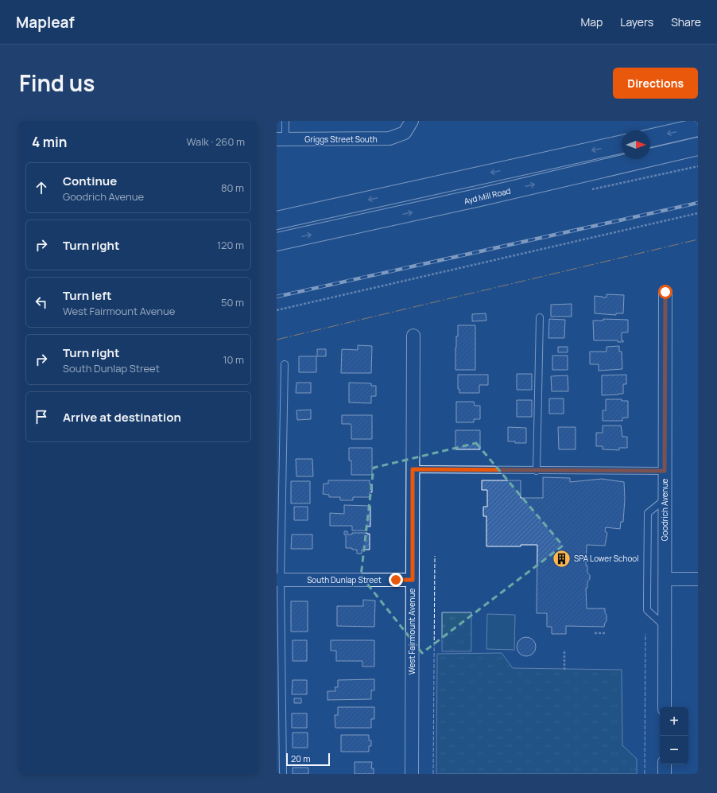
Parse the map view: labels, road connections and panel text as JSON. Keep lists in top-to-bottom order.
{
  "streets": {
    "main road": ["Ayd Mill Road"],
    "street": [
      "Griggs Street South",
      "Goodrich Avenue",
      "South Dunlap Street",
      "West Fairmount Avenue"
    ]
  },
  "crossings": [
    ["South Dunlap Street", "West Fairmount Avenue"]
  ],
  "places": {
    "building": ["SPA Lower School"]
  },
  "scale_bar": "20 m",
  "north": "right",
  "page": {
    "header": "Mapleaf",
    "nav": ["Map", "Layers", "Share"],
    "title": "Find us",
    "buttons": "Directions",
    "heading": ["4 min", "Walk · 260 m"],
    "list": [
      ["Continue", "Goodrich Avenue", "80 m"],
      ["Turn right", "120 m"],
      ["Turn left", "West Fairmount Avenue", "50 m"],
      ["Turn right", "South Dunlap Street", "10 m"],
      "Arrive at destination"
    ],
    "map_buttons": ["+", "−"],
    "scale": "20 m"
  }
}
